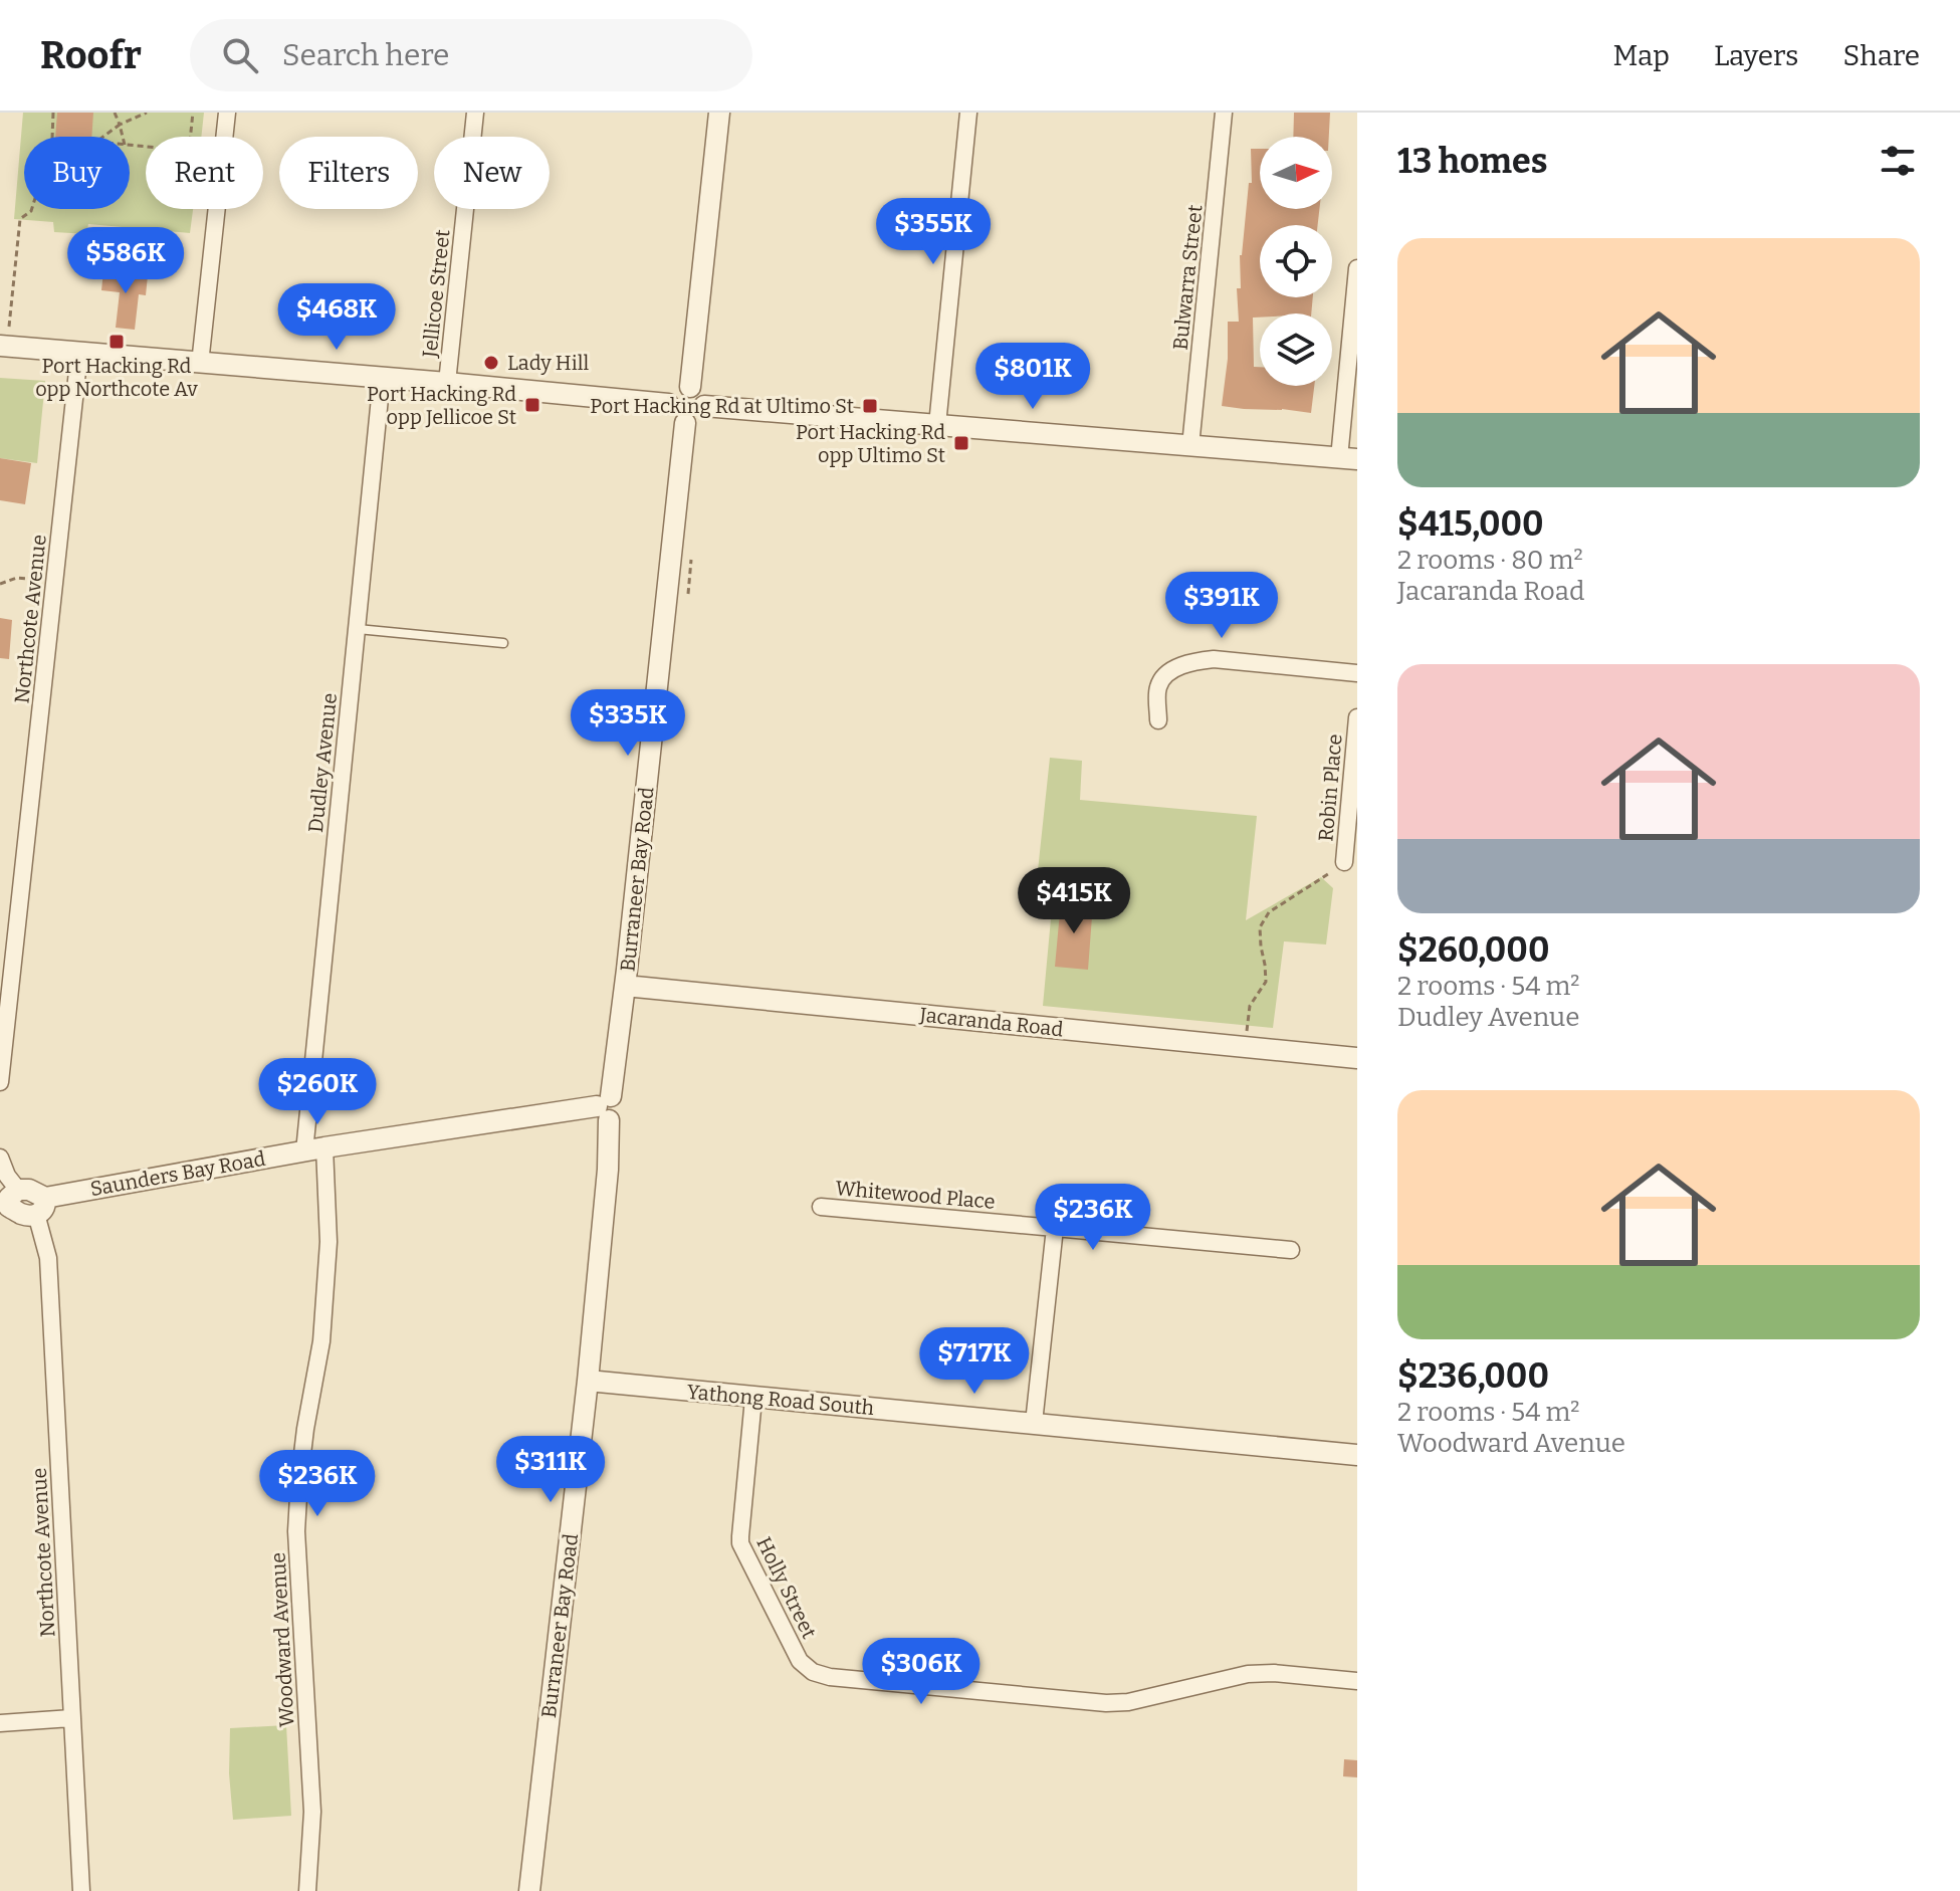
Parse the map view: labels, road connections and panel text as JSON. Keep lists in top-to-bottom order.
{
  "streets": {
    "street": [
      "Bulwarra Street",
      "Jellicoe Street",
      "Northcote Avenue",
      "Dudley Avenue",
      "Robin Place",
      "Burraneer Bay Road",
      "Jacaranda Road",
      "Saunders Bay Road",
      "Whitewood Place",
      "Yathong Road South",
      "Holly Street",
      "Woodward Avenue"
    ]
  },
  "crossings": [
    ["Northcote Avenue", "Saunders Bay Road"],
    ["Dudley Avenue", "Saunders Bay Road"],
    ["Dudley Avenue", "Woodward Avenue"],
    ["Burraneer Bay Road", "Jacaranda Road"],
    ["Burraneer Bay Road", "Saunders Bay Road"],
    ["Burraneer Bay Road", "Yathong Road South"],
    ["Saunders Bay Road", "Woodward Avenue"],
    ["Yathong Road South", "Holly Street"]
  ],
  "places": {
    "transit": [
      "Port Hacking Rd opp Northcote Av",
      "Port Hacking Rd opp Jellicoe St",
      "Port Hacking Rd at Ultimo St",
      "Port Hacking Rd opp Ultimo St"
    ],
    "other": ["Lady Hill"]
  },
  "north": "right",
  "page": {
    "header": "Roofr",
    "search": "Search here",
    "nav": ["Map", "Layers", "Share"],
    "heading": "13 homes",
    "chip": [
      "Buy",
      "Rent",
      "Filters",
      "New"
    ],
    "price": [
      "$355K",
      "$586K",
      "$468K",
      "$801K",
      "$391K",
      "$335K",
      "$415K",
      "$260K",
      "$236K",
      "$717K",
      "$311K",
      "$236K",
      "$306K"
    ],
    "list": [
      {
        "name": "$415,000",
        "note": "2 rooms · 80 m² · Jacaranda Road"
      },
      {
        "name": "$260,000",
        "note": "2 rooms · 54 m² · Dudley Avenue"
      },
      {
        "name": "$236,000",
        "note": "2 rooms · 54 m² · Woodward Avenue"
      }
    ]
  }
}
